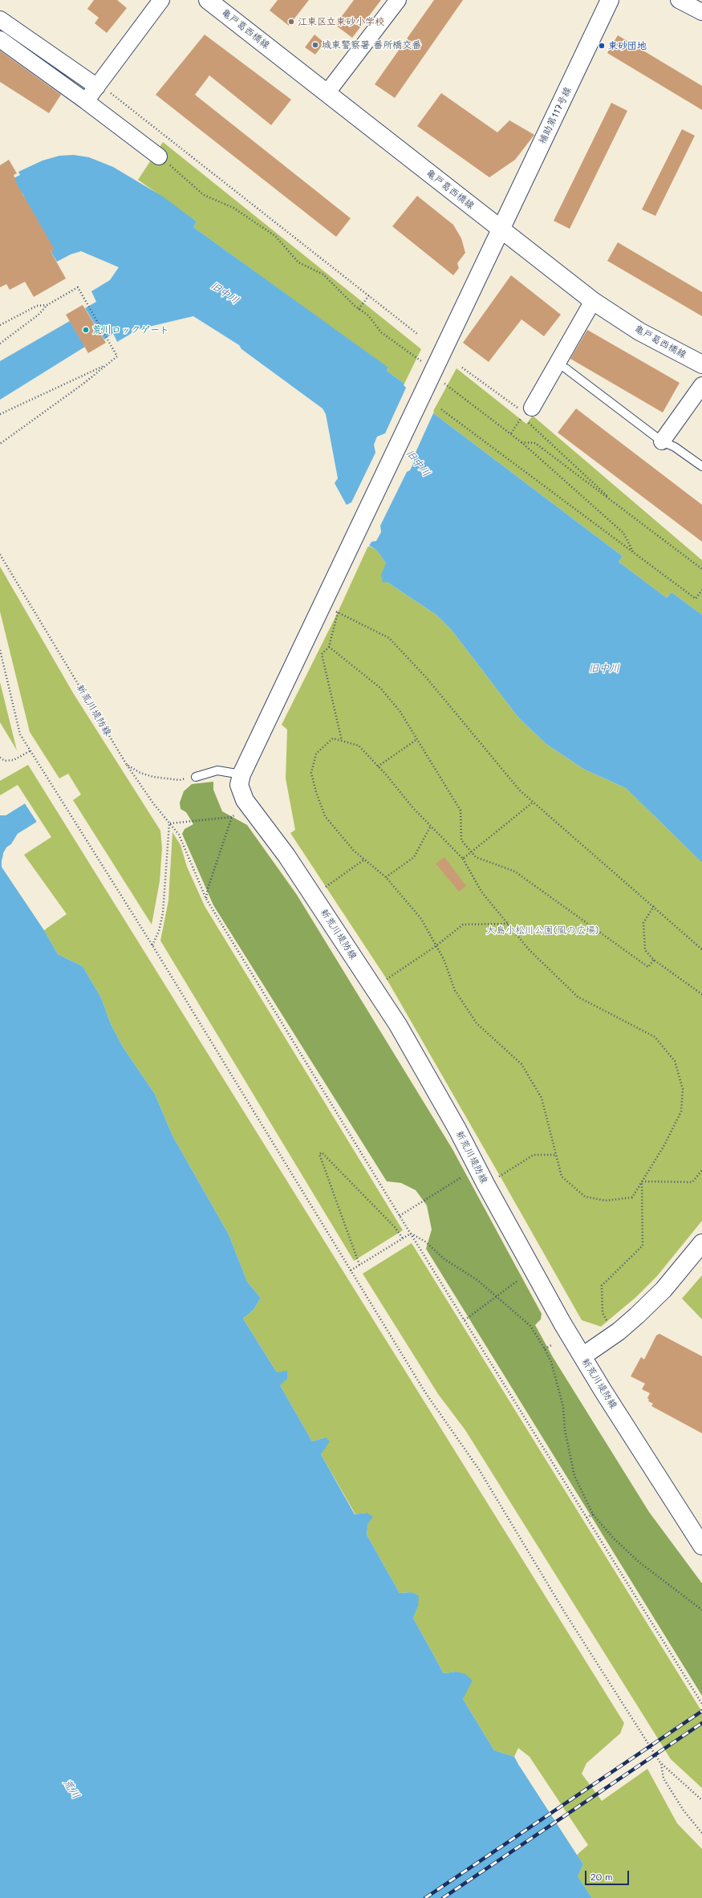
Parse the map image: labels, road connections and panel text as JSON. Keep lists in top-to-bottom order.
{
  "streets": {
    "street": ["亀戸葛西橋線", "補助第117号線", "新荒川堤防線"]
  },
  "crossings": [
    ["亀戸葛西橋線", "補助第117号線"],
    ["補助第117号線", "新荒川堤防線"]
  ],
  "water": ["旧中川", "荒川"],
  "parks": ["大島小松川公園(風の広場)"],
  "places": [
    "江東区立東砂小学校",
    "城東警察署 番所橋交番",
    "東砂団地",
    "荒川ロックゲート"
  ],
  "scale_bar": "20 m"
}
